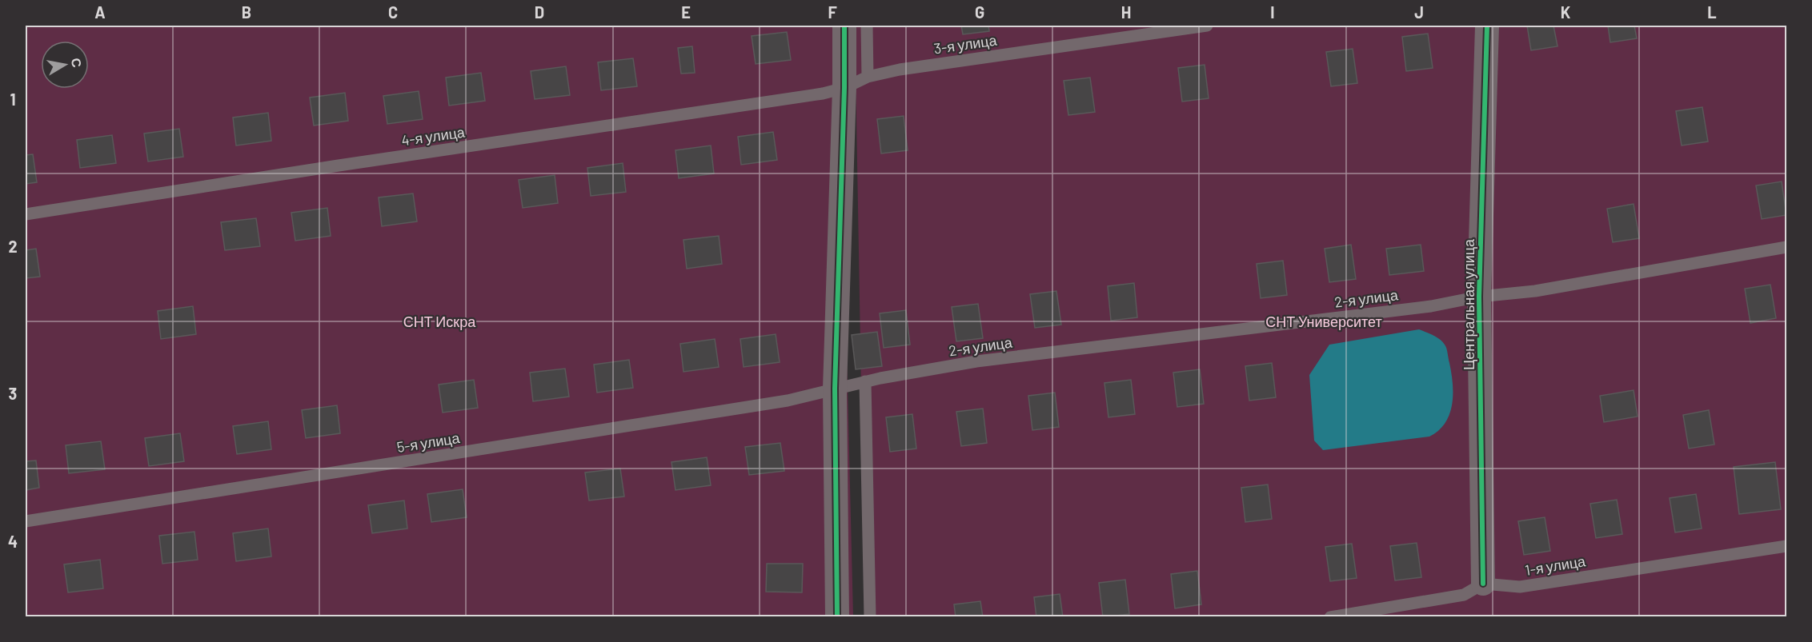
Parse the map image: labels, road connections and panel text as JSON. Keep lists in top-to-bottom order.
{
  "streets": {
    "street": ["Центральная улица"],
    "lane": [
      "3-я улица",
      "4-я улица",
      "2-я улица",
      "5-я улица",
      "1-я улица"
    ]
  },
  "crossings": [
    ["3-я улица", "4-я улица"],
    ["2-я улица", "Центральная улица"],
    ["2-я улица", "5-я улица"],
    ["Центральная улица", "1-я улица"]
  ],
  "parks": ["СНТ Искра", "СНТ Университет"],
  "north": "right",
  "grid": {
    "columns": [
      "A",
      "B",
      "C",
      "D",
      "E",
      "F",
      "G",
      "H",
      "I",
      "J",
      "K",
      "L"
    ],
    "rows": [
      "1",
      "2",
      "3",
      "4"
    ]
  }
}
